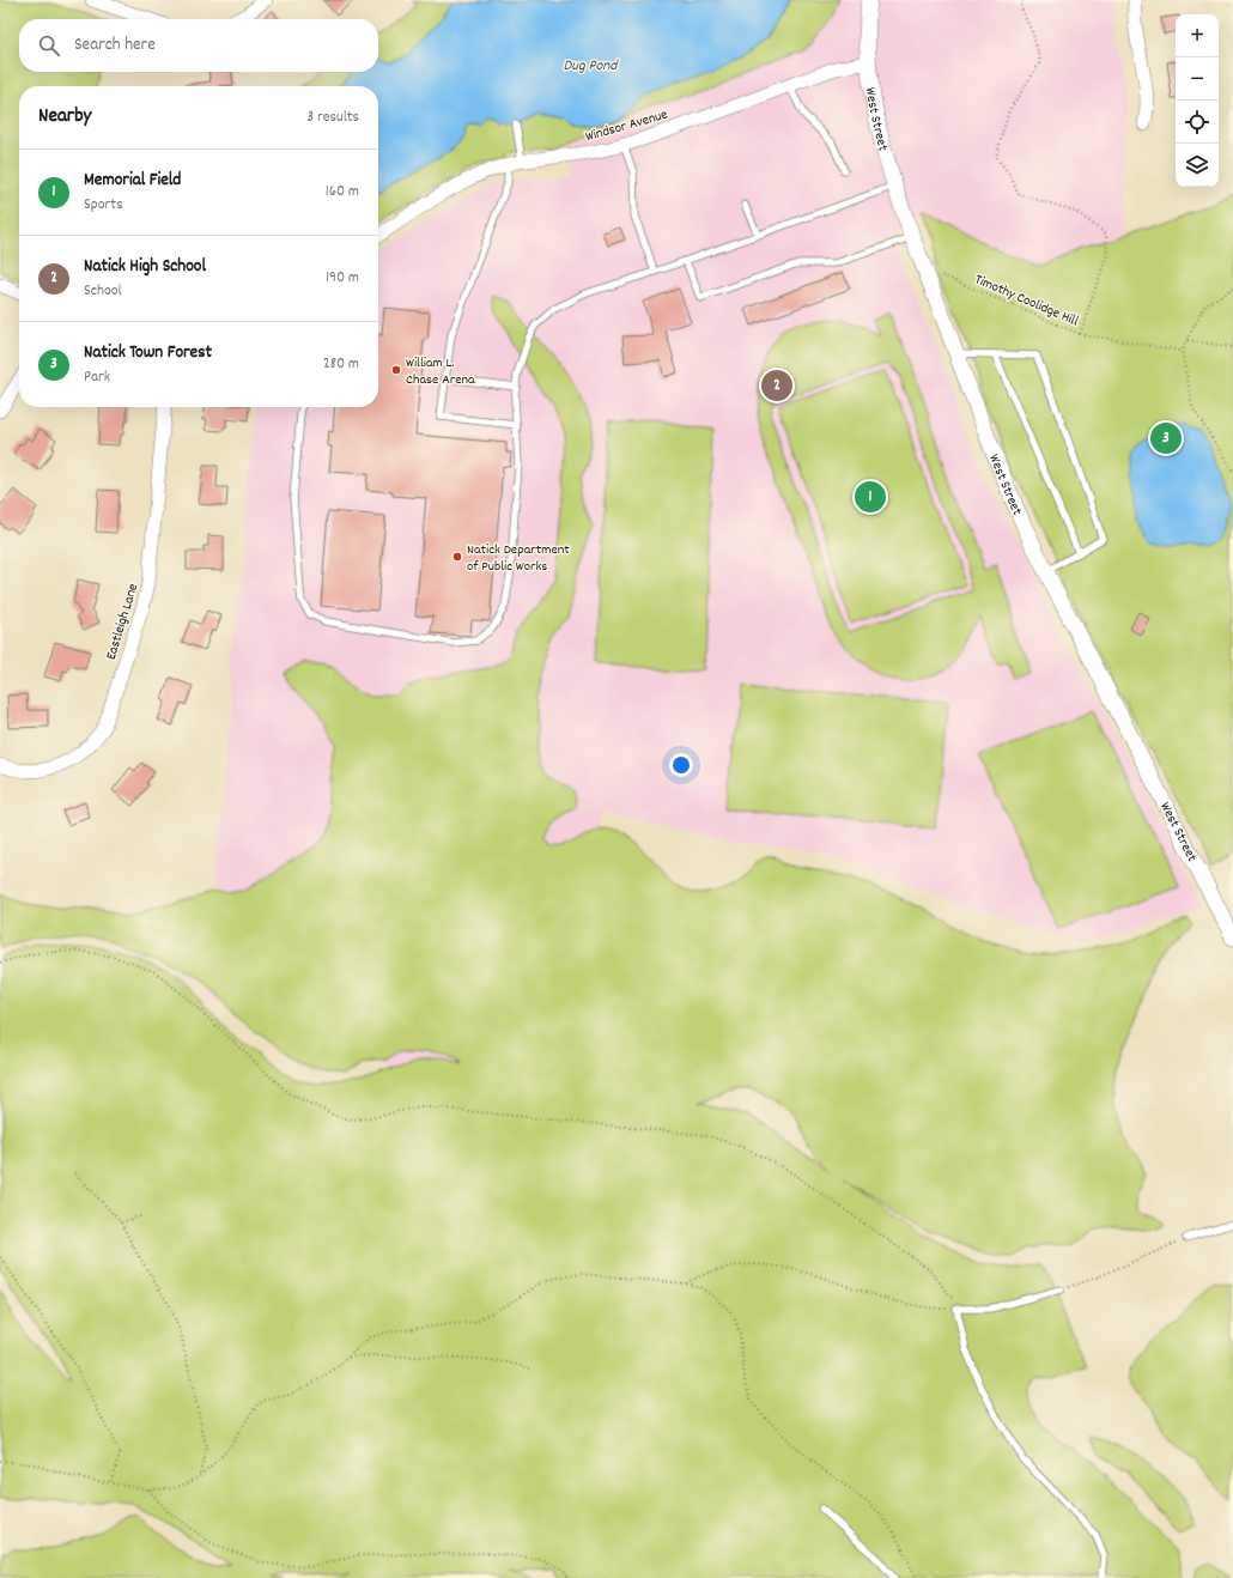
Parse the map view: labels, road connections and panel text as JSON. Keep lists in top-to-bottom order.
{
  "streets": {
    "street": ["West Street", "Windsor Avenue", "Eastleigh Lane"],
    "path": ["Timothy Coolidge Hill"]
  },
  "crossings": [
    ["West Street", "Windsor Avenue"],
    ["West Street", "Timothy Coolidge Hill"]
  ],
  "water": ["Dug Pond"],
  "places": ["William L. Chase Arena", "Natick Department of Public Works"],
  "page": {
    "map_buttons": ["+", "−"],
    "search": "Search here",
    "heading": ["Nearby", "3 results"],
    "list": [
      {
        "mark": "1",
        "name": "Memorial Field",
        "note": "Sports",
        "value": "160 m"
      },
      {
        "mark": "2",
        "name": "Natick High School",
        "note": "School",
        "value": "190 m"
      },
      {
        "mark": "3",
        "name": "Natick Town Forest",
        "note": "Park",
        "value": "280 m"
      }
    ],
    "pins": ["2", "3", "1"]
  }
}
